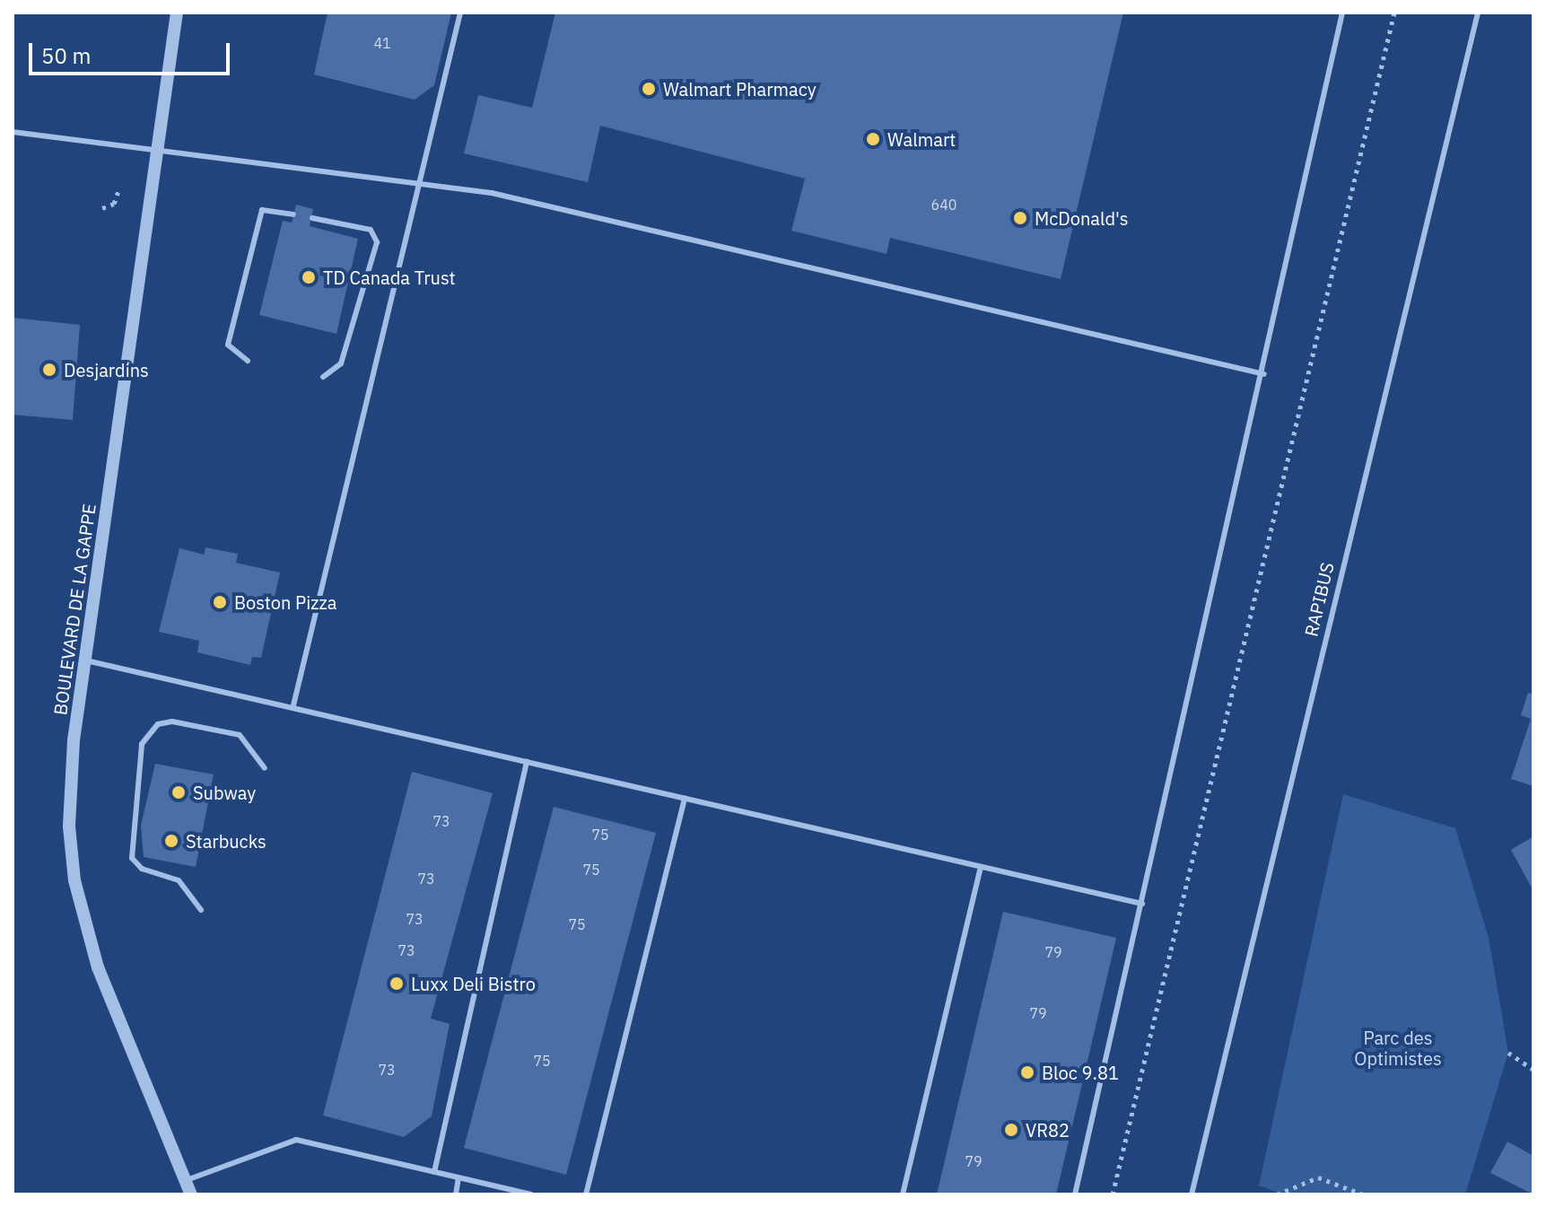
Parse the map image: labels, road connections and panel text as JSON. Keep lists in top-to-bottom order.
{
  "streets": {
    "street": ["BOULEVARD DE LA GAPPE"],
    "lane": ["RAPIBUS"]
  },
  "parks": ["Parc des Optimistes"],
  "places": [
    "Walmart Pharmacy",
    "Walmart",
    "McDonald's",
    "TD Canada Trust",
    "Desjardins",
    "Boston Pizza",
    "Subway",
    "Starbucks",
    "Luxx Deli Bistro",
    "Bloc 9.81",
    "VR82"
  ],
  "house_numbers": [
    "41",
    "640",
    "73",
    "75",
    "75",
    "73",
    "73",
    "75",
    "73",
    "79",
    "79",
    "75",
    "73",
    "79"
  ],
  "scale_bar": "50 m"
}
